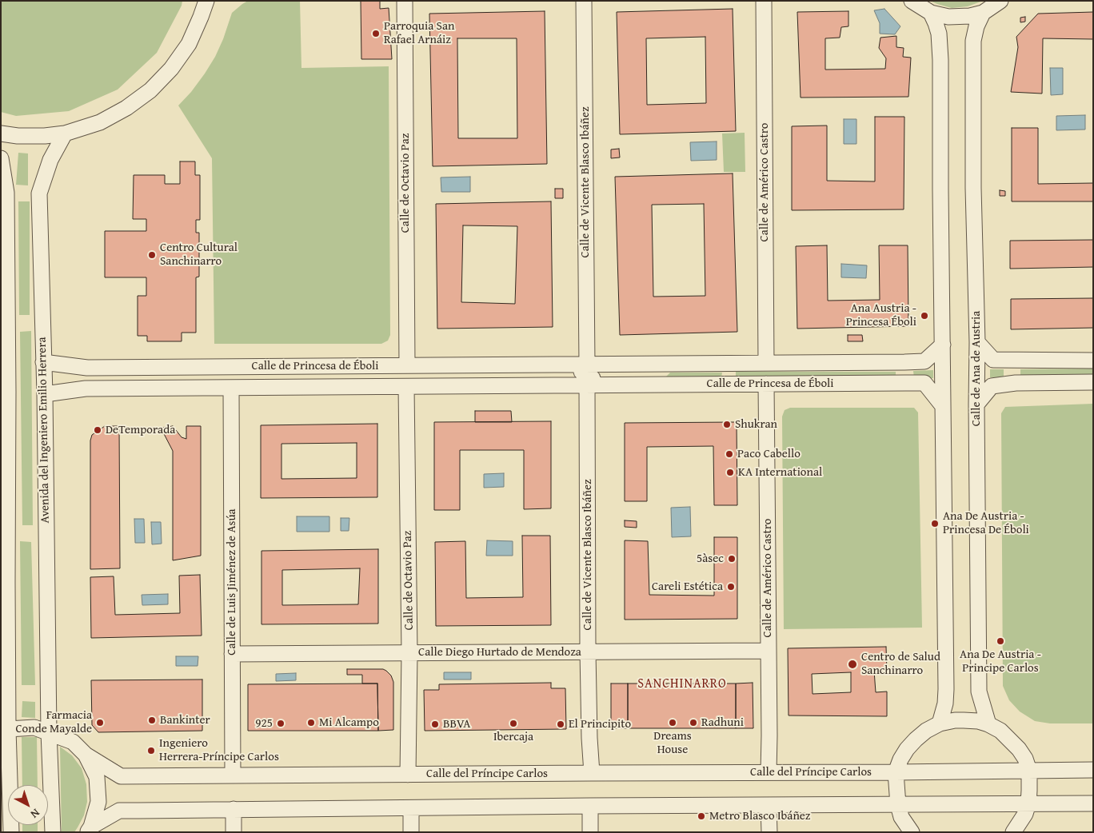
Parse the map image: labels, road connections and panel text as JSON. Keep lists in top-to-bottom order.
{
  "streets": {
    "street": [
      "Calle de Vicente Blasco Ibáñez",
      "Calle de Américo Castro",
      "Calle de Octavio Paz",
      "Calle de Princesa de Éboli",
      "Calle de Ana de Austria",
      "Avenida del Ingeniero Emilio Herrera",
      "Calle de Luis Jiménez de Asúa",
      "Calle Diego Hurtado de Mendoza",
      "Calle del Príncipe Carlos"
    ]
  },
  "crossings": [
    ["Calle de Vicente Blasco Ibáñez", "Calle de Princesa de Éboli"],
    ["Calle de Vicente Blasco Ibáñez", "Calle Diego Hurtado de Mendoza"],
    ["Calle de Vicente Blasco Ibáñez", "Calle del Príncipe Carlos"],
    ["Calle de Américo Castro", "Calle de Princesa de Éboli"],
    ["Calle de Américo Castro", "Calle Diego Hurtado de Mendoza"],
    ["Calle de Américo Castro", "Calle del Príncipe Carlos"],
    ["Calle de Octavio Paz", "Calle de Princesa de Éboli"],
    ["Calle de Octavio Paz", "Calle Diego Hurtado de Mendoza"],
    ["Calle de Octavio Paz", "Calle del Príncipe Carlos"],
    ["Calle de Princesa de Éboli", "Avenida del Ingeniero Emilio Herrera"],
    ["Calle de Princesa de Éboli", "Calle de Luis Jiménez de Asúa"],
    ["Calle de Luis Jiménez de Asúa", "Calle Diego Hurtado de Mendoza"],
    ["Calle de Luis Jiménez de Asúa", "Calle del Príncipe Carlos"]
  ],
  "districts": ["SANCHINARRO"],
  "places": [
    "Parroquia San Rafael Arnáiz",
    "Centro Cultural Sanchinarro",
    "Ana Austria - Princesa Éboli",
    "Shukran",
    "DeTemporada",
    "Paco Cabello",
    "KA International",
    "Ana De Austria - Princesa De Éboli",
    "5àsec",
    "Careli Estética",
    "Ana De Austria - Principe Carlos",
    "Centro de Salud Sanchinarro",
    "Bankinter",
    "Farmacia Conde Mayalde",
    "Mi Alcampo",
    "Dreams House",
    "Radhuni",
    "925",
    "Ibercaja",
    "BBVA",
    "El Principito",
    "Ingeniero Herrera-Príncipe Carlos",
    "Metro Blasco Ibáñez"
  ],
  "north": "bottom right"
}
